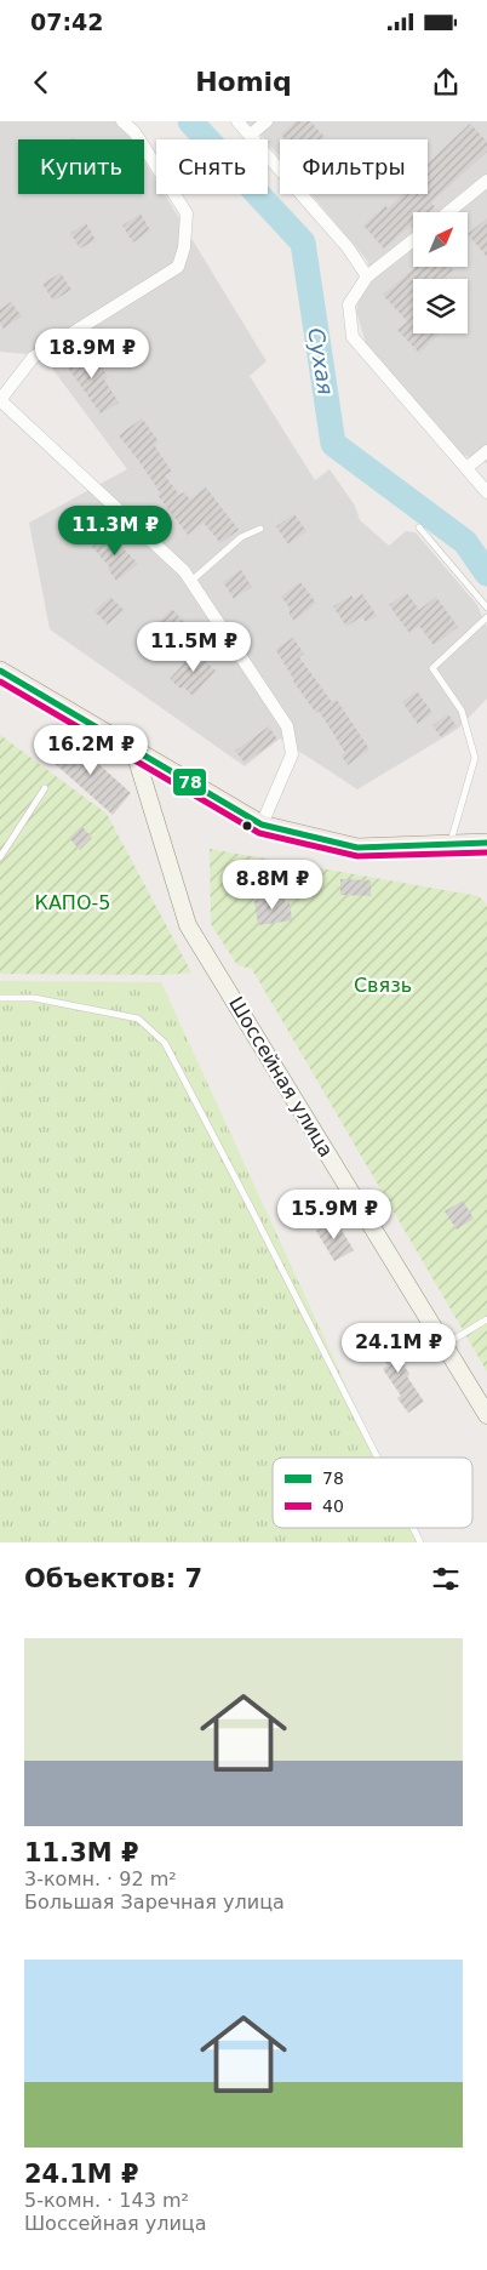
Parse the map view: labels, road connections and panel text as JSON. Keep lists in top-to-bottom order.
{
  "streets": {
    "street": ["Шоссейная улица"]
  },
  "water": ["Сухая"],
  "parks": ["КАПО-5", "Связь"],
  "lines": ["transit line 78", "transit line 40"],
  "legend": ["78", "40"],
  "north": "top right",
  "page": {
    "status": "07:42",
    "header": "Homiq",
    "chip": ["Купить", "Снять", "Фильтры"],
    "price": [
      "18.9M ₽",
      "11.3M ₽",
      "11.5M ₽",
      "16.2M ₽",
      "8.8M ₽",
      "15.9M ₽",
      "24.1M ₽"
    ],
    "heading": "Объектов: 7",
    "list": [
      {
        "name": "11.3M ₽",
        "note": "3-комн. · 92 m² · Большая Заречная улица"
      },
      {
        "name": "24.1M ₽",
        "note": "5-комн. · 143 m² · Шоссейная улица"
      }
    ]
  }
}
